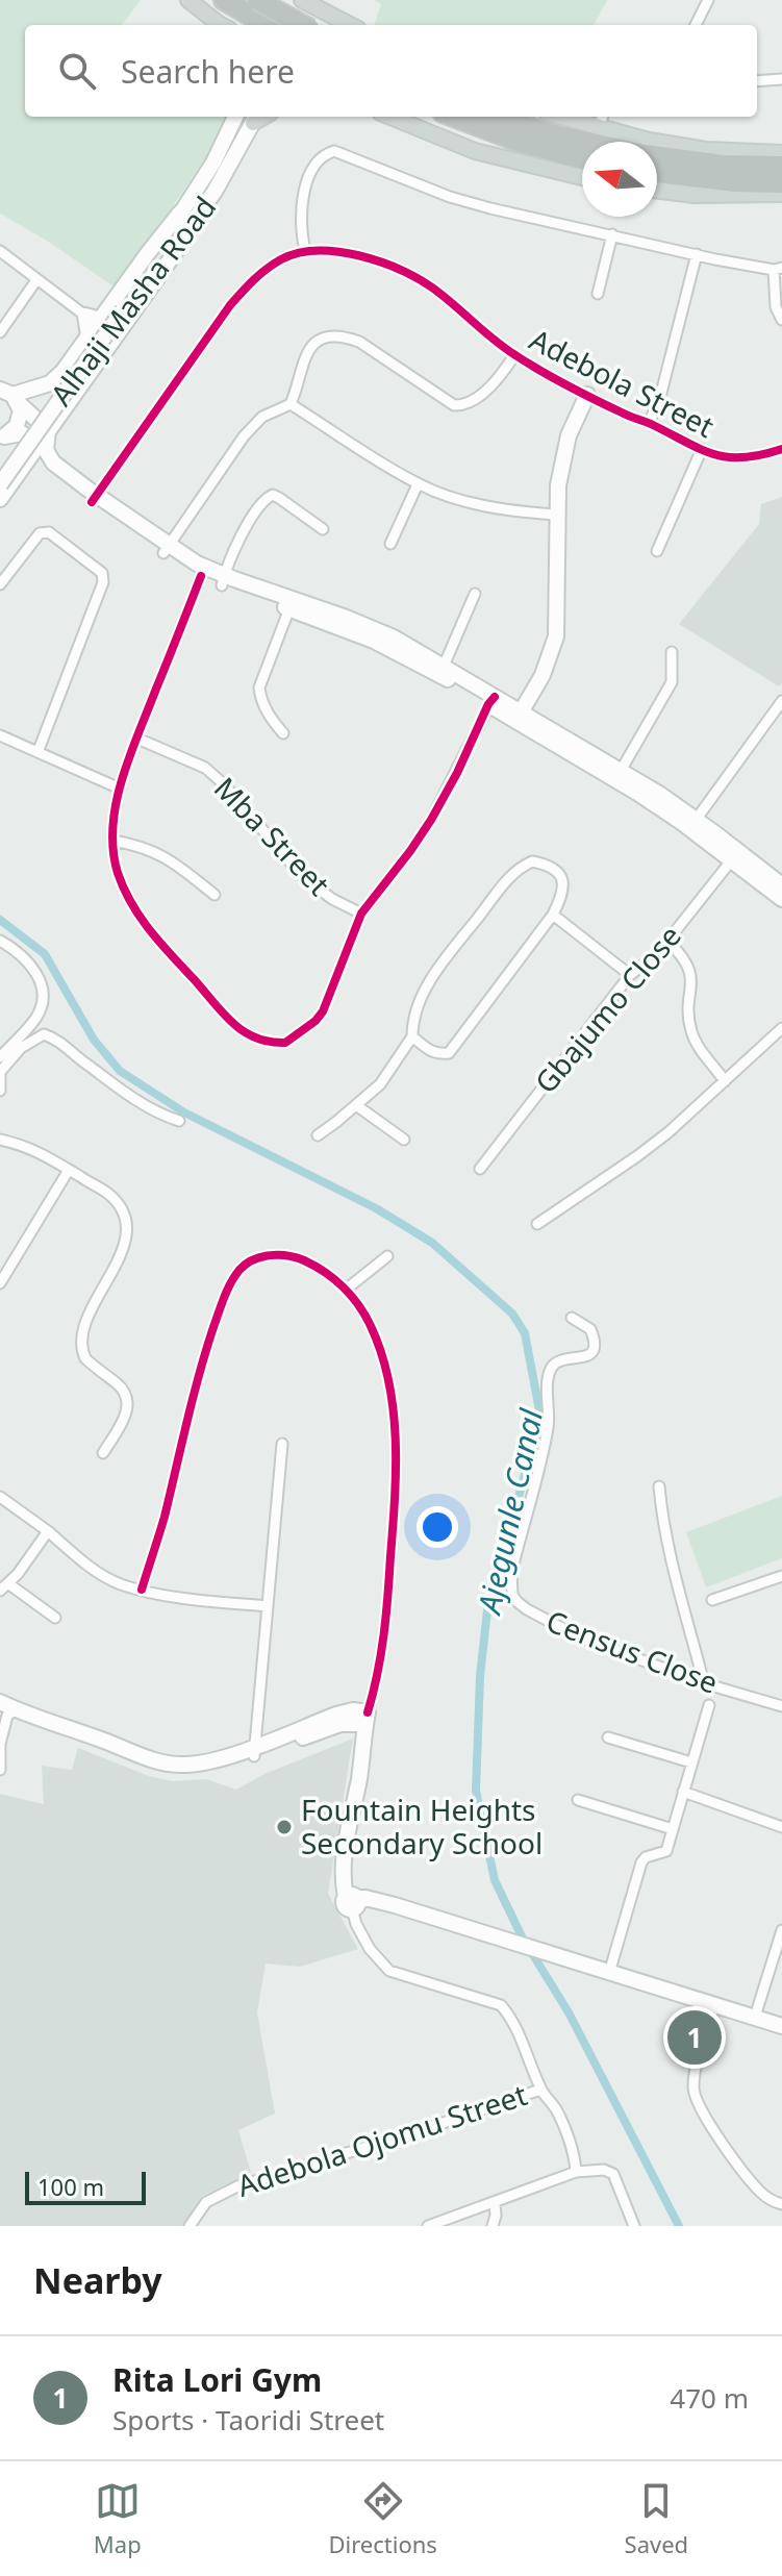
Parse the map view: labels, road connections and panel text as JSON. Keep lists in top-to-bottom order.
{
  "streets": {
    "main road": ["Alhaji Masha Road"],
    "street": [
      "Adebola Street",
      "Mba Street",
      "Gbajumo Close",
      "Census Close",
      "Adebola Ojomu Street"
    ]
  },
  "water": ["Ajegunle Canal"],
  "places": ["Fountain Heights Secondary School"],
  "scale_bar": "100 m",
  "north": "left",
  "page": {
    "search": "Search here",
    "pins": "1",
    "scale": "100 m",
    "heading": "Nearby",
    "list": [
      {
        "mark": "1",
        "name": "Rita Lori Gym",
        "note": "Sports · Taoridi Street",
        "value": "470 m"
      }
    ],
    "nav": ["Map", "Directions", "Saved"]
  }
}
